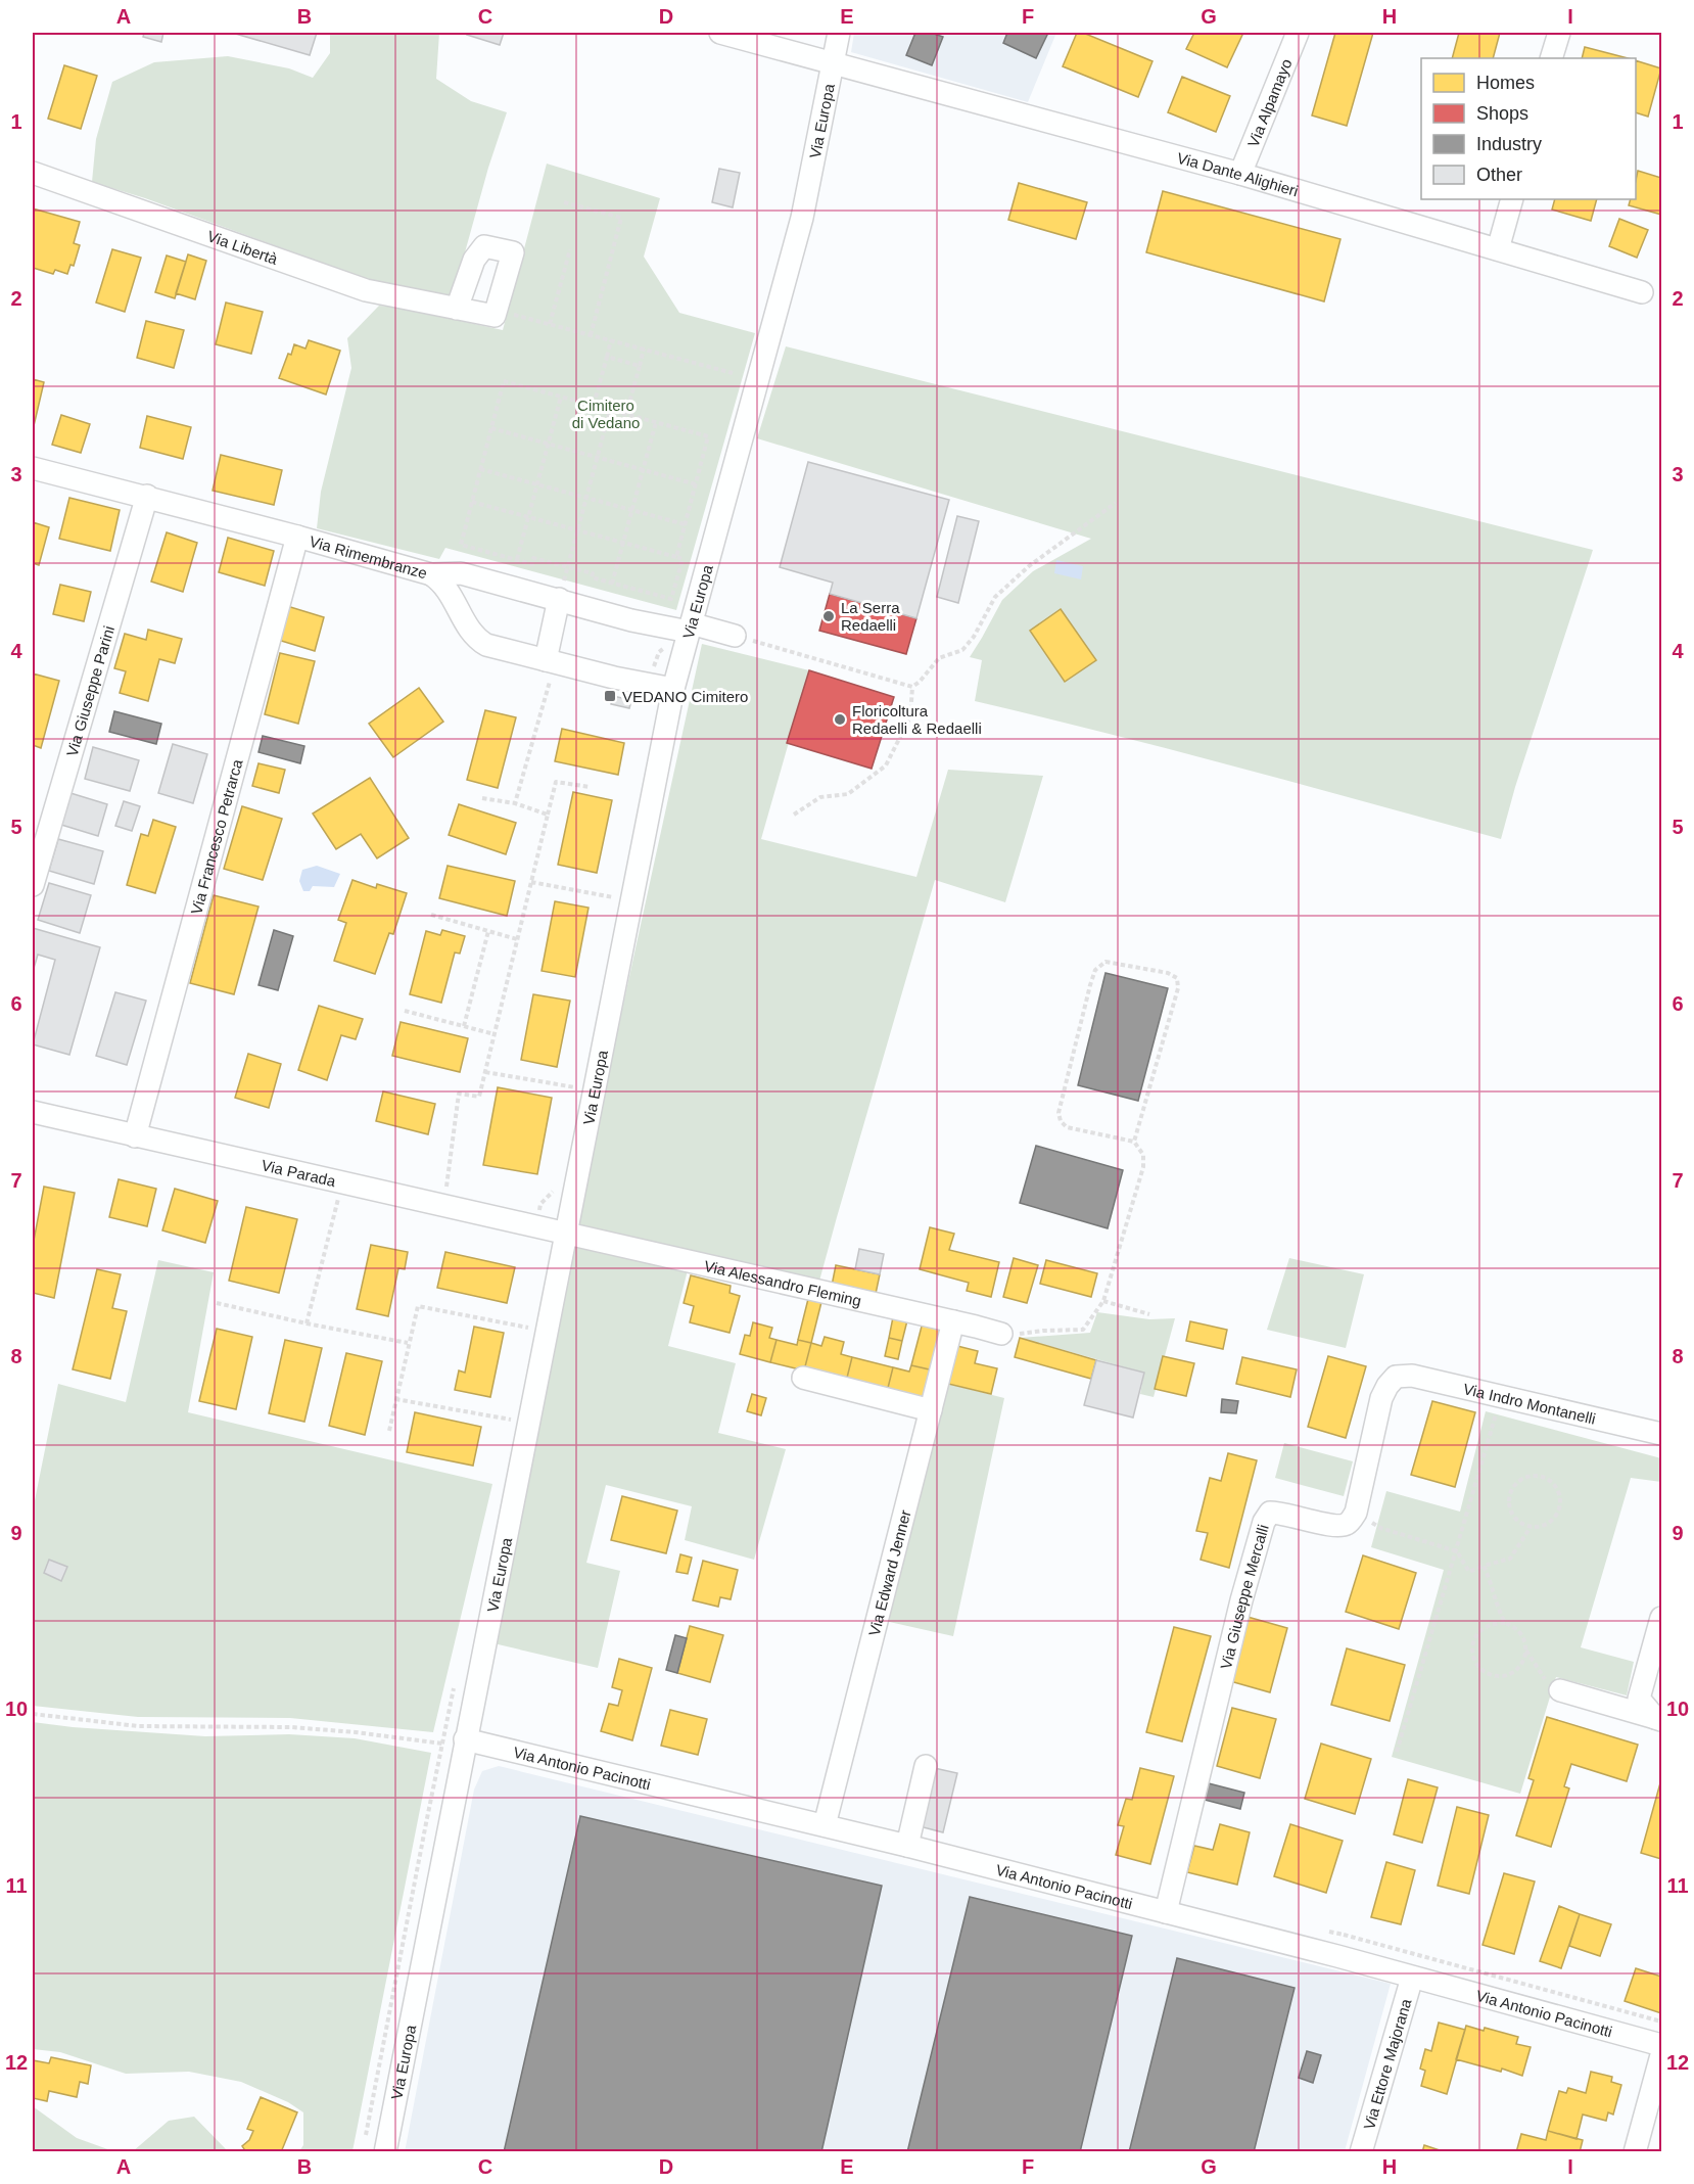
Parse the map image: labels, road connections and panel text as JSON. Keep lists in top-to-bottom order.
{
  "streets": {
    "street": [
      "Via Alpamayo",
      "Via Europa",
      "Via Dante Alighieri",
      "Via Libertà",
      "Via Rimembranze",
      "Via Giuseppe Parini",
      "Via Francesco Petrarca",
      "Via Parada",
      "Via Alessandro Fleming",
      "Via Indro Montanelli",
      "Via Edward Jenner",
      "Via Giuseppe Mercalli",
      "Via Antonio Pacinotti",
      "Via Ettore Majorana"
    ]
  },
  "crossings": [
    ["Via Alpamayo", "Via Dante Alighieri"],
    ["Via Europa", "Via Dante Alighieri"],
    ["Via Europa", "Via Rimembranze"],
    ["Via Europa", "Via Parada"],
    ["Via Europa", "Via Alessandro Fleming"],
    ["Via Europa", "Via Antonio Pacinotti"],
    ["Via Rimembranze", "Via Giuseppe Parini"],
    ["Via Rimembranze", "Via Francesco Petrarca"],
    ["Via Francesco Petrarca", "Via Parada"],
    ["Via Parada", "Via Alessandro Fleming"],
    ["Via Alessandro Fleming", "Via Edward Jenner"],
    ["Via Indro Montanelli", "Via Giuseppe Mercalli"],
    ["Via Edward Jenner", "Via Antonio Pacinotti"],
    ["Via Giuseppe Mercalli", "Via Antonio Pacinotti"],
    ["Via Antonio Pacinotti", "Via Ettore Majorana"]
  ],
  "parks": ["Cimitero di Vedano"],
  "places": {
    "other": ["La Serra Redaelli", "Floricoltura Redaelli & Redaelli"],
    "transit": ["VEDANO Cimitero"]
  },
  "legend": [
    "Homes",
    "Shops",
    "Industry",
    "Other"
  ],
  "grid": {
    "columns": [
      "A",
      "B",
      "C",
      "D",
      "E",
      "F",
      "G",
      "H",
      "I"
    ],
    "rows": [
      "1",
      "2",
      "3",
      "4",
      "5",
      "6",
      "7",
      "8",
      "9",
      "10",
      "11",
      "12"
    ]
  }
}
